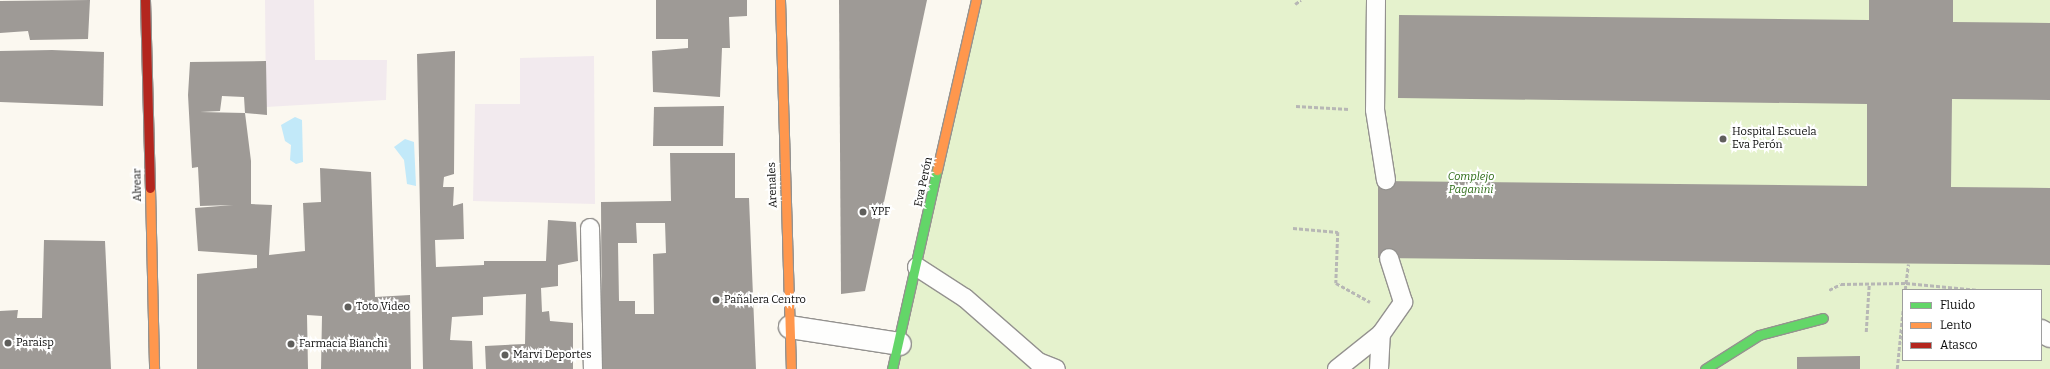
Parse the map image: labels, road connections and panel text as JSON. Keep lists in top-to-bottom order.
{
  "streets": {
    "street": ["Eva Perón", "Alvear", "Arenales"]
  },
  "parks": ["Complejo Paganini"],
  "places": [
    "Hospital Escuela Eva Perón",
    "YPF",
    "Pañalera Centro",
    "Toto Video",
    "Paraisp",
    "Farmacia Bianchi",
    "Marvi Deportes"
  ],
  "legend": ["Fluido", "Lento", "Atasco"]
}
